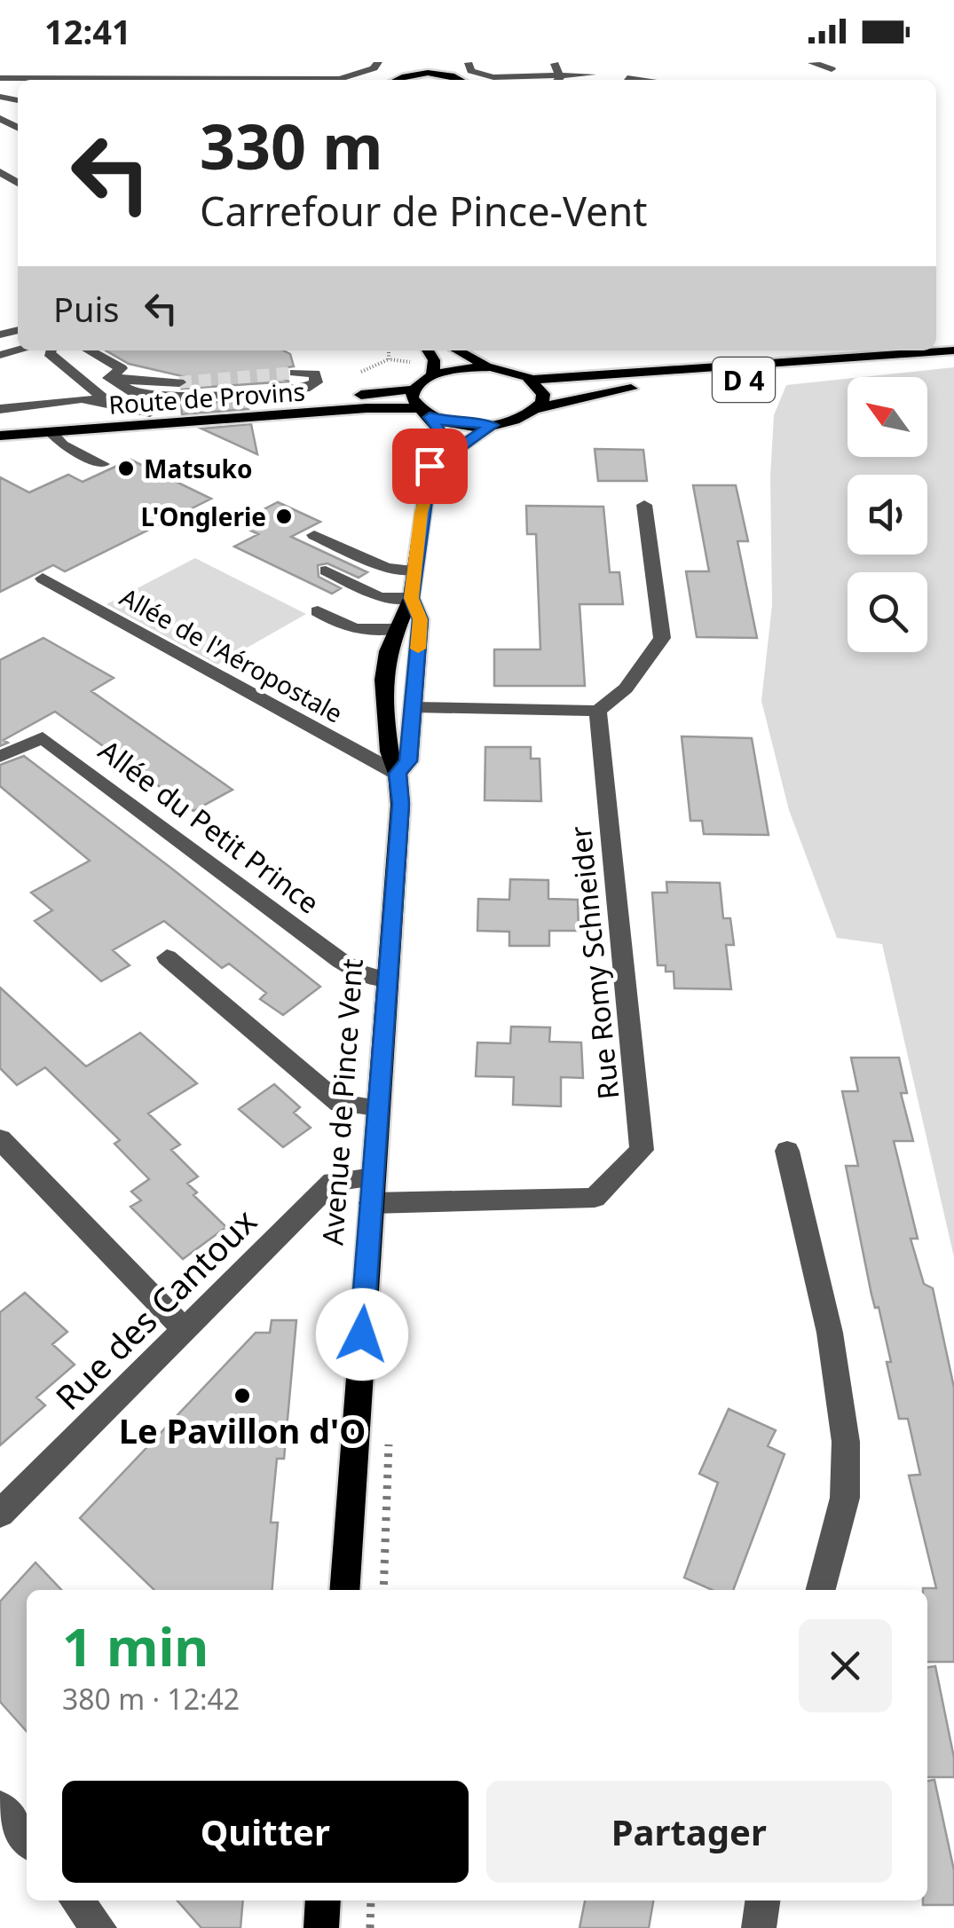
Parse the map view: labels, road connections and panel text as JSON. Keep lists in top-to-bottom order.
{
  "streets": {
    "main road": ["D 4", "Route de Provins", "Avenue de Pince Vent"],
    "street": [
      "Allée de l'Aéropostale",
      "Allée du Petit Prince",
      "Rue Romy Schneider",
      "Rue des Cantoux"
    ]
  },
  "crossings": [
    ["Route de Provins", "Avenue de Pince Vent"],
    ["Allée de l'Aéropostale", "Avenue de Pince Vent"],
    ["Allée du Petit Prince", "Avenue de Pince Vent"],
    ["Rue Romy Schneider", "Avenue de Pince Vent"],
    ["Rue Romy Schneider", "Rue des Cantoux"],
    ["Avenue de Pince Vent", "Rue des Cantoux"]
  ],
  "places": ["Matsuko", "L'Onglerie", "Le Pavillon d'O"],
  "north": "top left",
  "page": {
    "status": "12:41",
    "turn": ["330 m", "Carrefour de Pince-Vent"],
    "then": "Puis",
    "heading": ["1 min", "380 m · 12:42"],
    "buttons": ["Quitter", "Partager"]
  }
}
